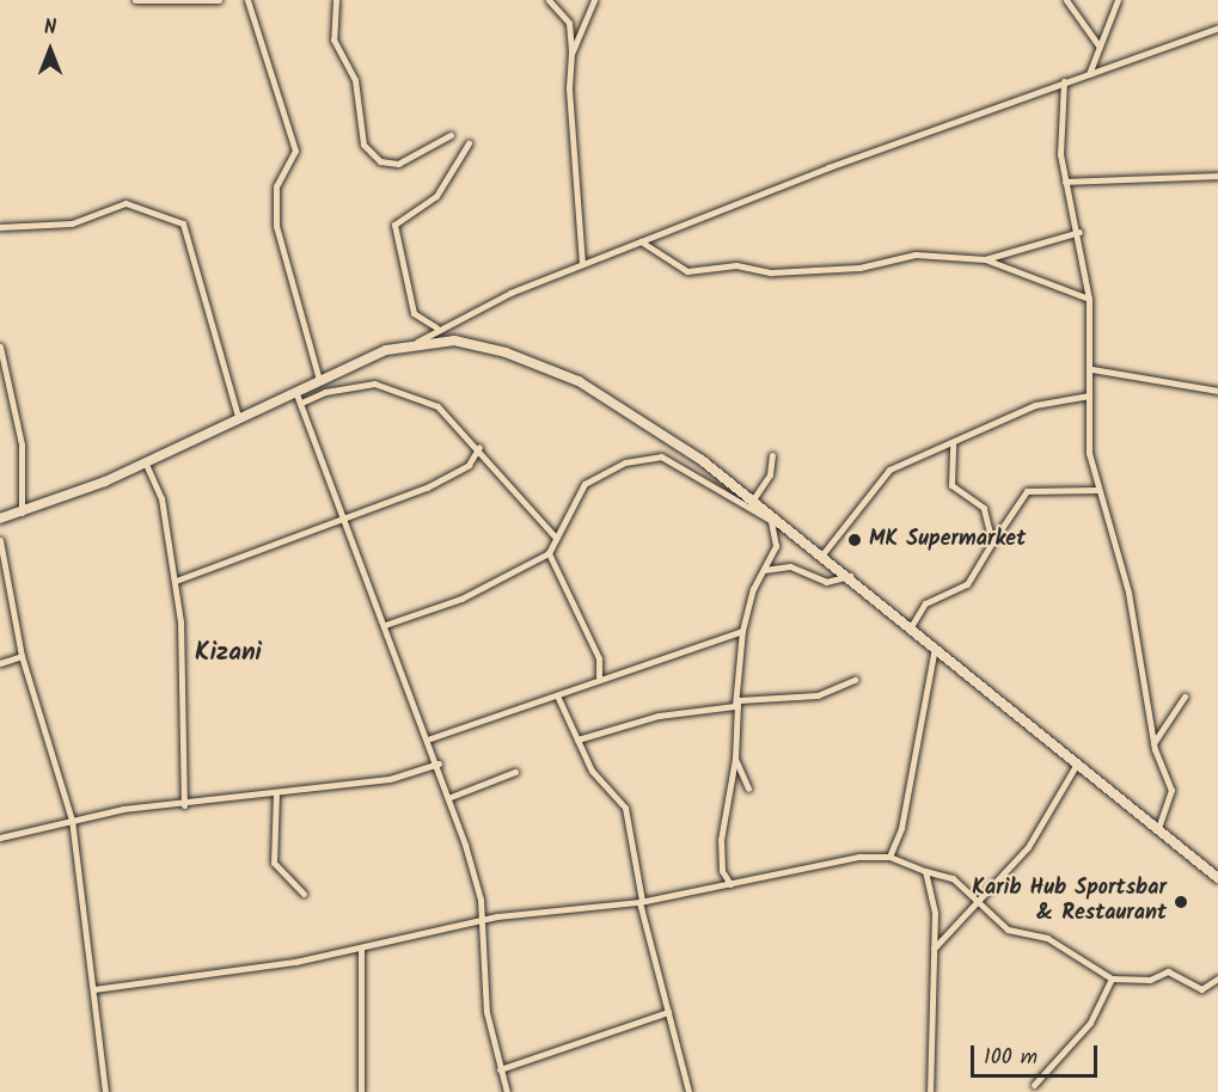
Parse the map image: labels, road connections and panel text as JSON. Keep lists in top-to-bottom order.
{
  "districts": ["Kizani"],
  "places": ["MK Supermarket", "Karib Hub Sportsbar & Restaurant"],
  "scale_bar": "100 m",
  "north": "top"
}
